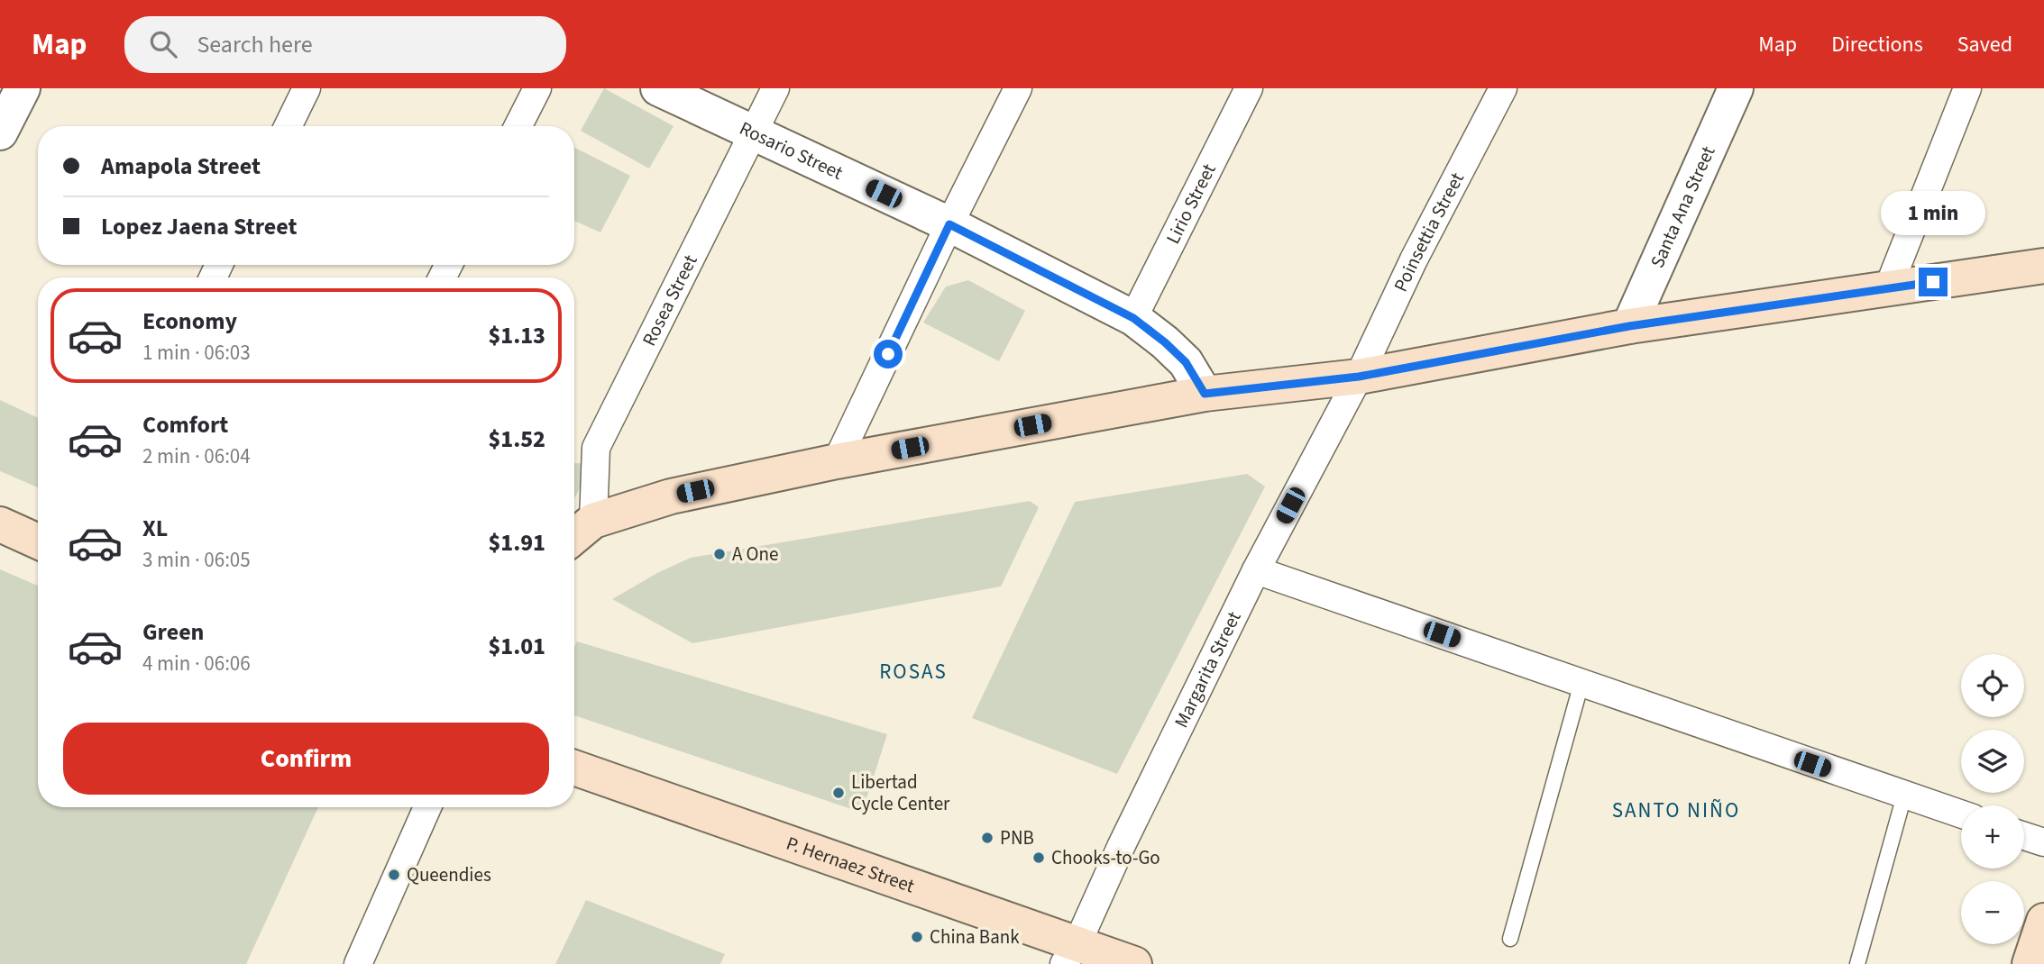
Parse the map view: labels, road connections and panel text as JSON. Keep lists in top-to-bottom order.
{
  "streets": {
    "main road": ["P. Hernaez Street"],
    "street": [
      "Rosario Street",
      "Lirio Street",
      "Santa Ana Street",
      "Poinsettia Street",
      "Rosea Street",
      "Margarita Street"
    ]
  },
  "crossings": [
    ["Rosario Street", "Lirio Street"],
    ["Rosario Street", "Rosea Street"],
    ["Poinsettia Street", "Margarita Street"],
    ["Margarita Street", "P. Hernaez Street"]
  ],
  "districts": ["ROSAS", "SANTO NIÑO"],
  "places": [
    "A One",
    "Libertad Cycle Center",
    "PNB",
    "Chooks-to-Go",
    "Queendies",
    "China Bank"
  ],
  "page": {
    "header": "Map",
    "search": "Search here",
    "nav": ["Map", "Directions", "Saved"],
    "banner": ["Amapola Street", "Lopez Jaena Street"],
    "bubble": "1 min",
    "list": [
      {
        "name": "Economy",
        "note": "1 min · 06:03",
        "value": "$1.13"
      },
      {
        "name": "Comfort",
        "note": "2 min · 06:04",
        "value": "$1.52"
      },
      {
        "name": "XL",
        "note": "3 min · 06:05",
        "value": "$1.91"
      },
      {
        "name": "Green",
        "note": "4 min · 06:06",
        "value": "$1.01"
      }
    ],
    "map_buttons": ["+", "−"],
    "buttons": "Confirm"
  }
}
